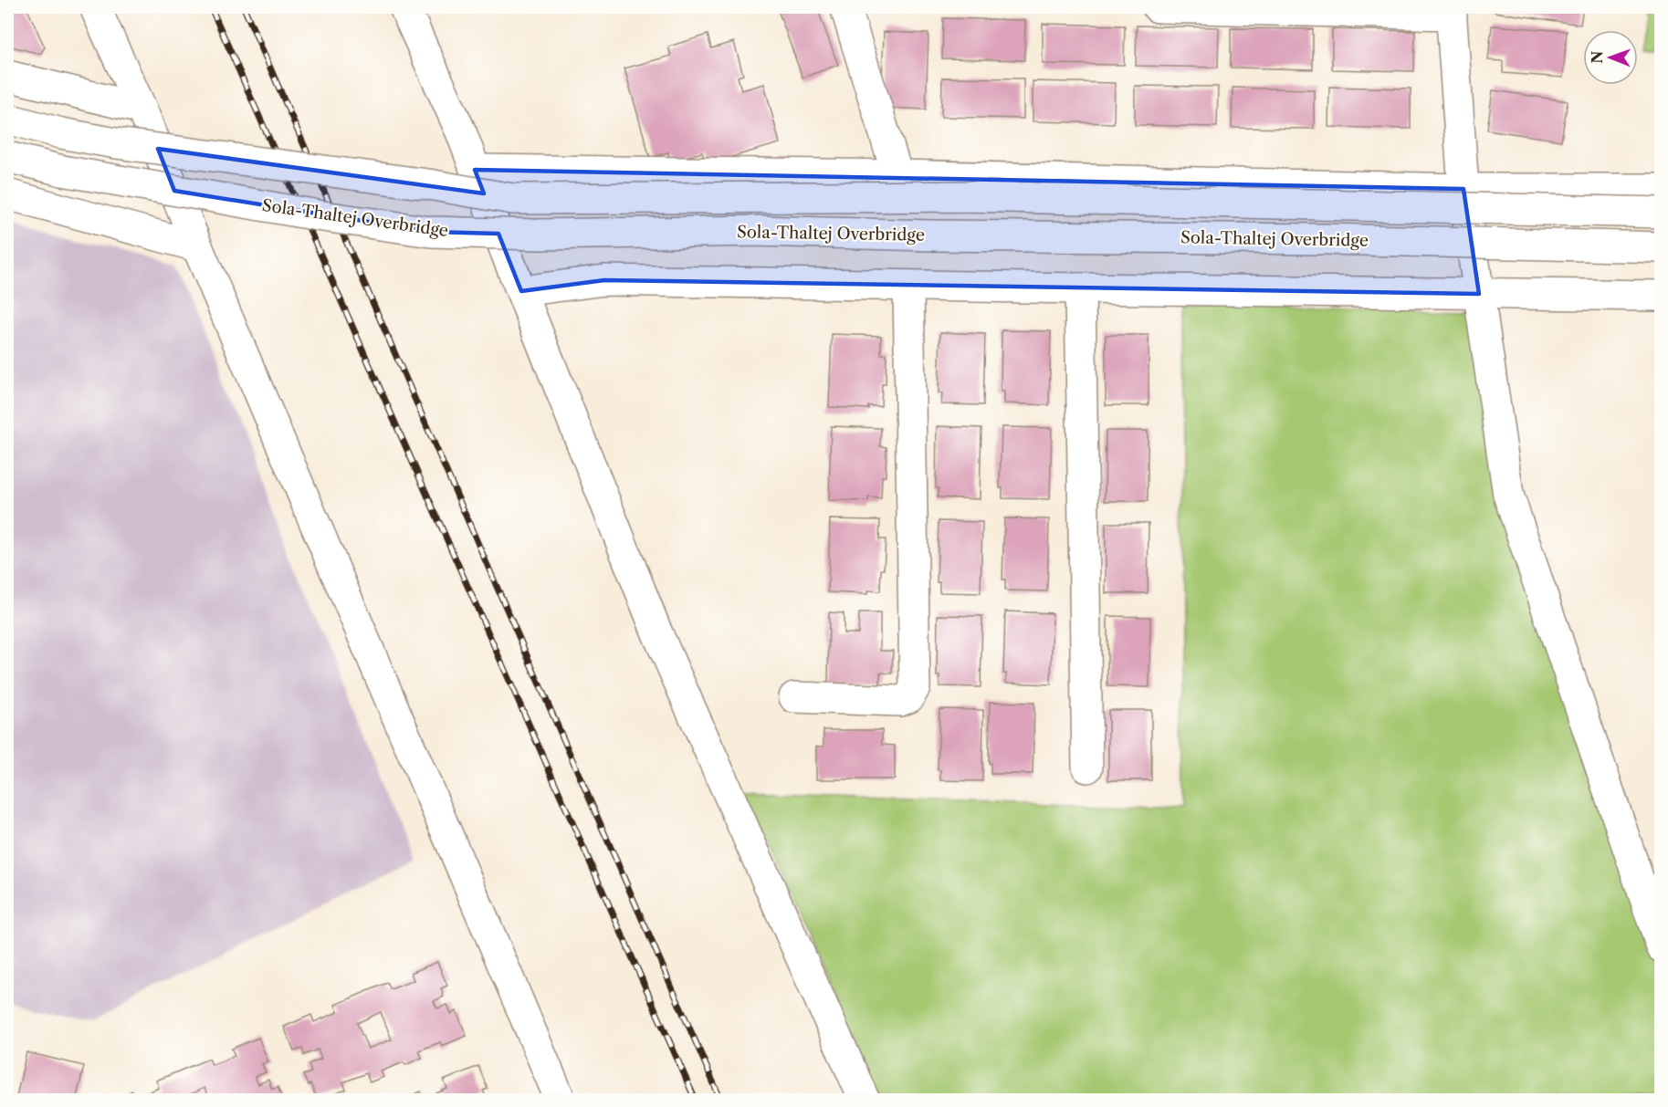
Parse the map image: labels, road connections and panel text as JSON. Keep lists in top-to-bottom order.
{
  "streets": {
    "street": ["Sola-Thaltej Overbridge"]
  },
  "north": "left"
}
